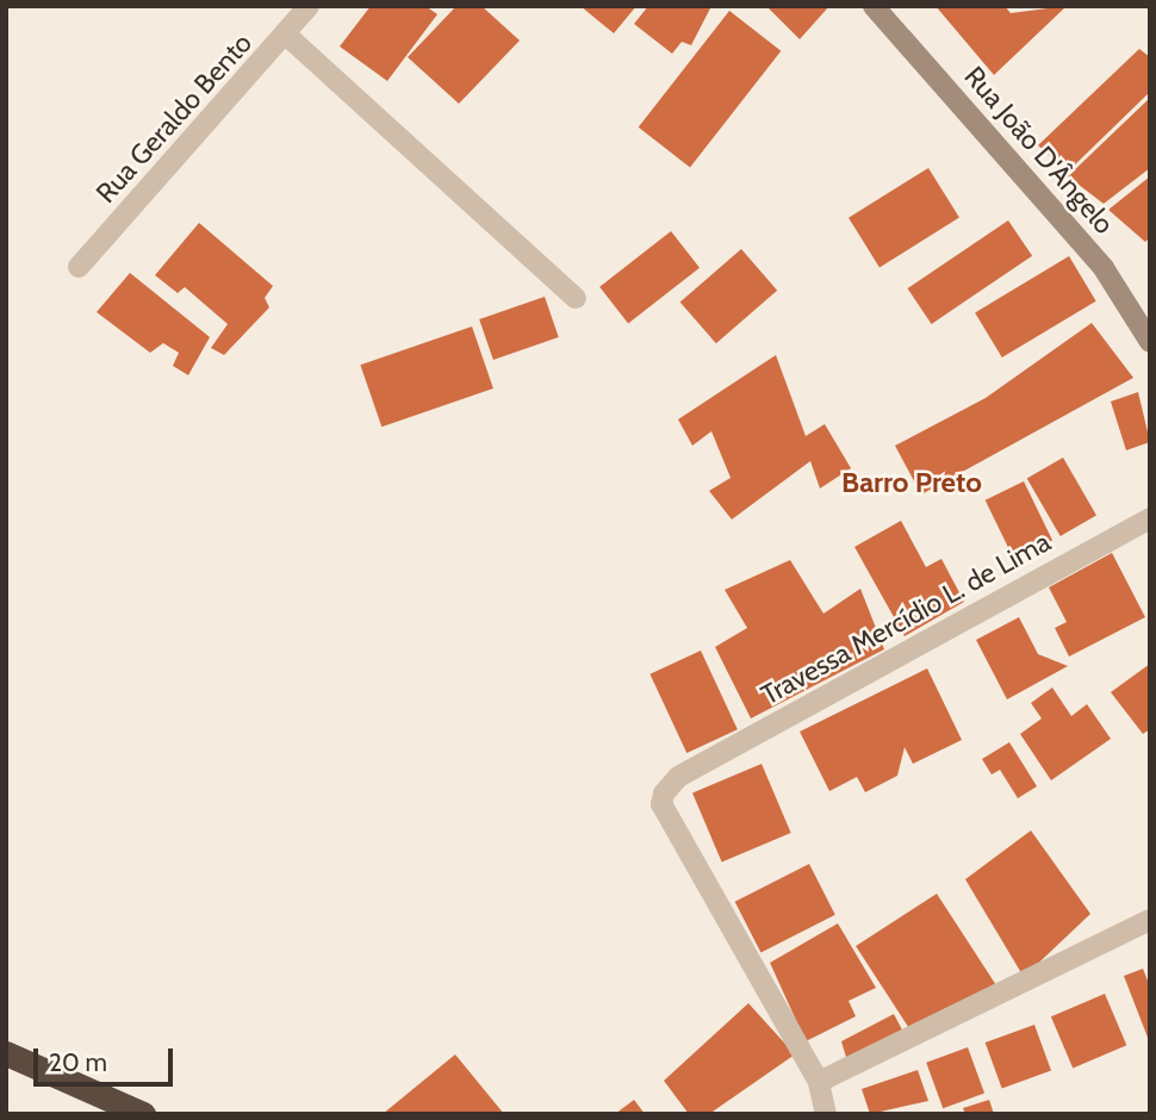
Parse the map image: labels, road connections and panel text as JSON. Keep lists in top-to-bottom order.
{
  "streets": {
    "street": ["Rua Geraldo Bento", "Rua João D'Ângelo", "Travessa Mercídio L. de Lima"]
  },
  "districts": ["Barro Preto"],
  "scale_bar": "20 m"
}
